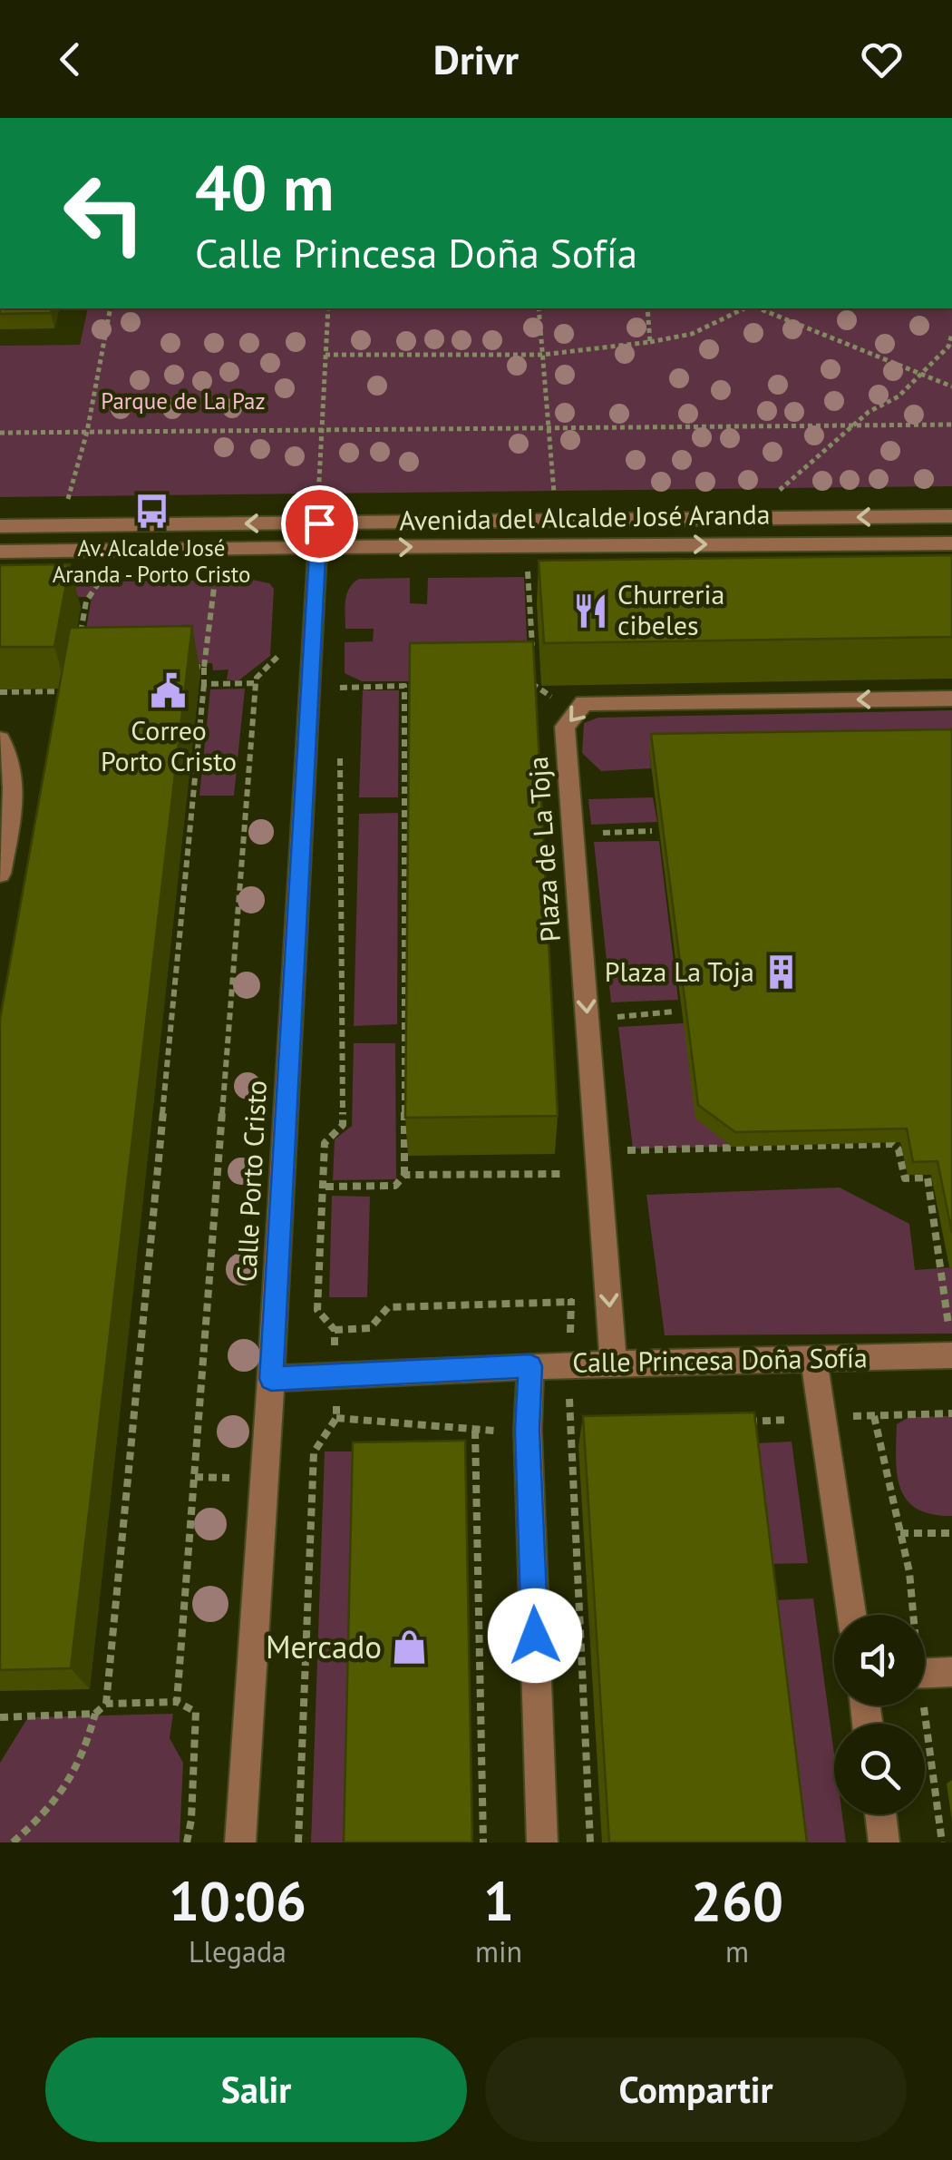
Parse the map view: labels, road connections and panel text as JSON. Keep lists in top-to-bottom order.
{
  "streets": {
    "street": [
      "Avenida del Alcalde José Aranda",
      "Plaza de La Toja",
      "Calle Porto Cristo",
      "Calle Princesa Doña Sofía"
    ]
  },
  "crossings": [
    ["Avenida del Alcalde José Aranda", "Calle Porto Cristo"],
    ["Plaza de La Toja", "Calle Princesa Doña Sofía"],
    ["Calle Porto Cristo", "Calle Princesa Doña Sofía"]
  ],
  "parks": ["Parque de La Paz"],
  "places": {
    "bus stop": ["Av. Alcalde José Aranda - Porto Cristo"],
    "restaurant": ["Churreria cibeles"],
    "public building": ["Correo Porto Cristo"],
    "building": ["Plaza La Toja"],
    "shop": ["Mercado"]
  },
  "page": {
    "header": "Drivr",
    "turn": ["40 m", "Calle Princesa Doña Sofía"],
    "eta": [
      "10:06",
      "Llegada",
      "1",
      "min",
      "260",
      "m"
    ],
    "buttons": ["Salir", "Compartir"]
  }
}
